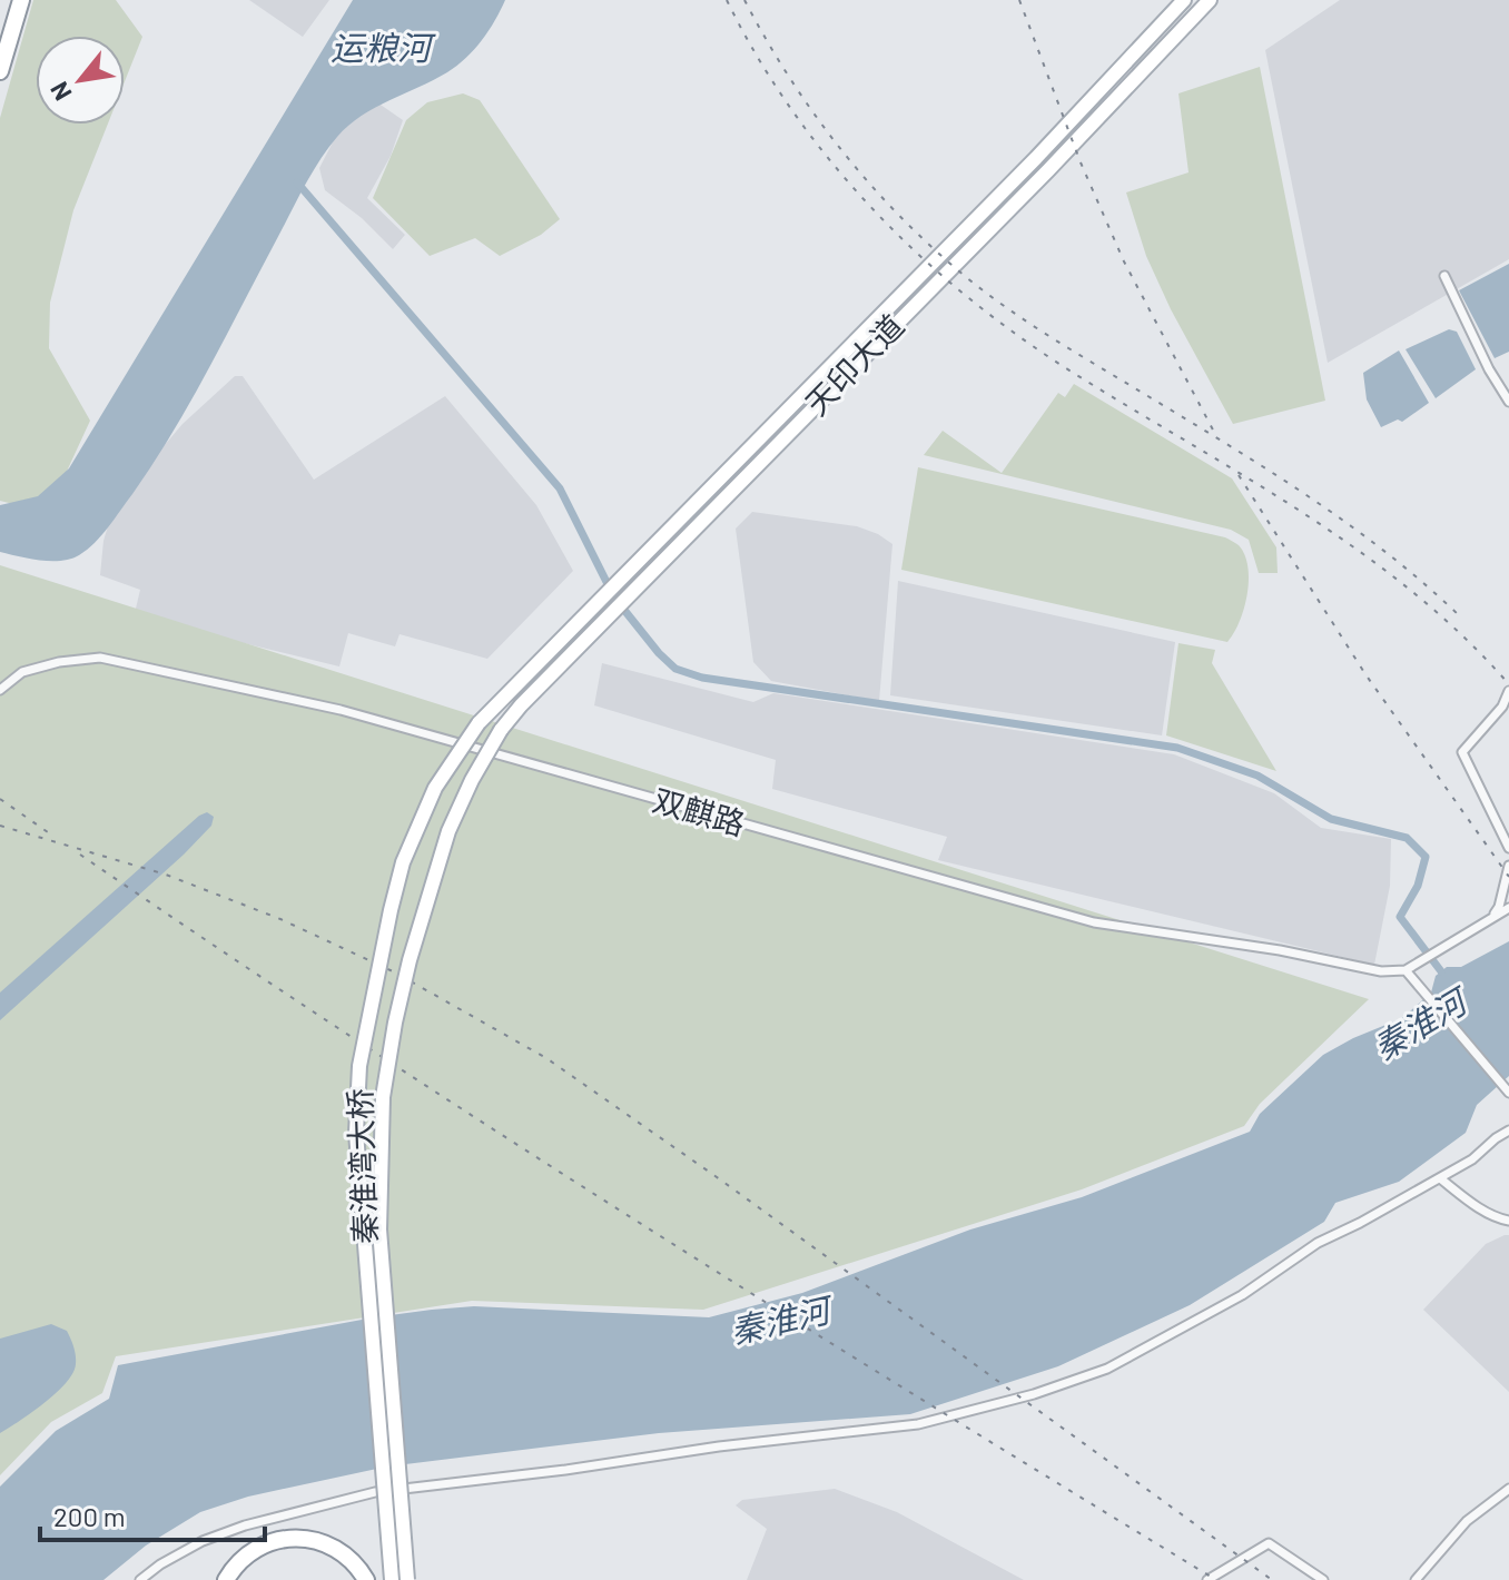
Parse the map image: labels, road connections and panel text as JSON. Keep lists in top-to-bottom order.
{
  "streets": {
    "main road": ["天印大道", "秦淮湾大桥"],
    "street": ["双麒路"]
  },
  "crossings": [
    ["天印大道", "秦淮湾大桥"]
  ],
  "water": ["运粮河", "秦淮河"],
  "scale_bar": "200 m",
  "north": "bottom left"
}
